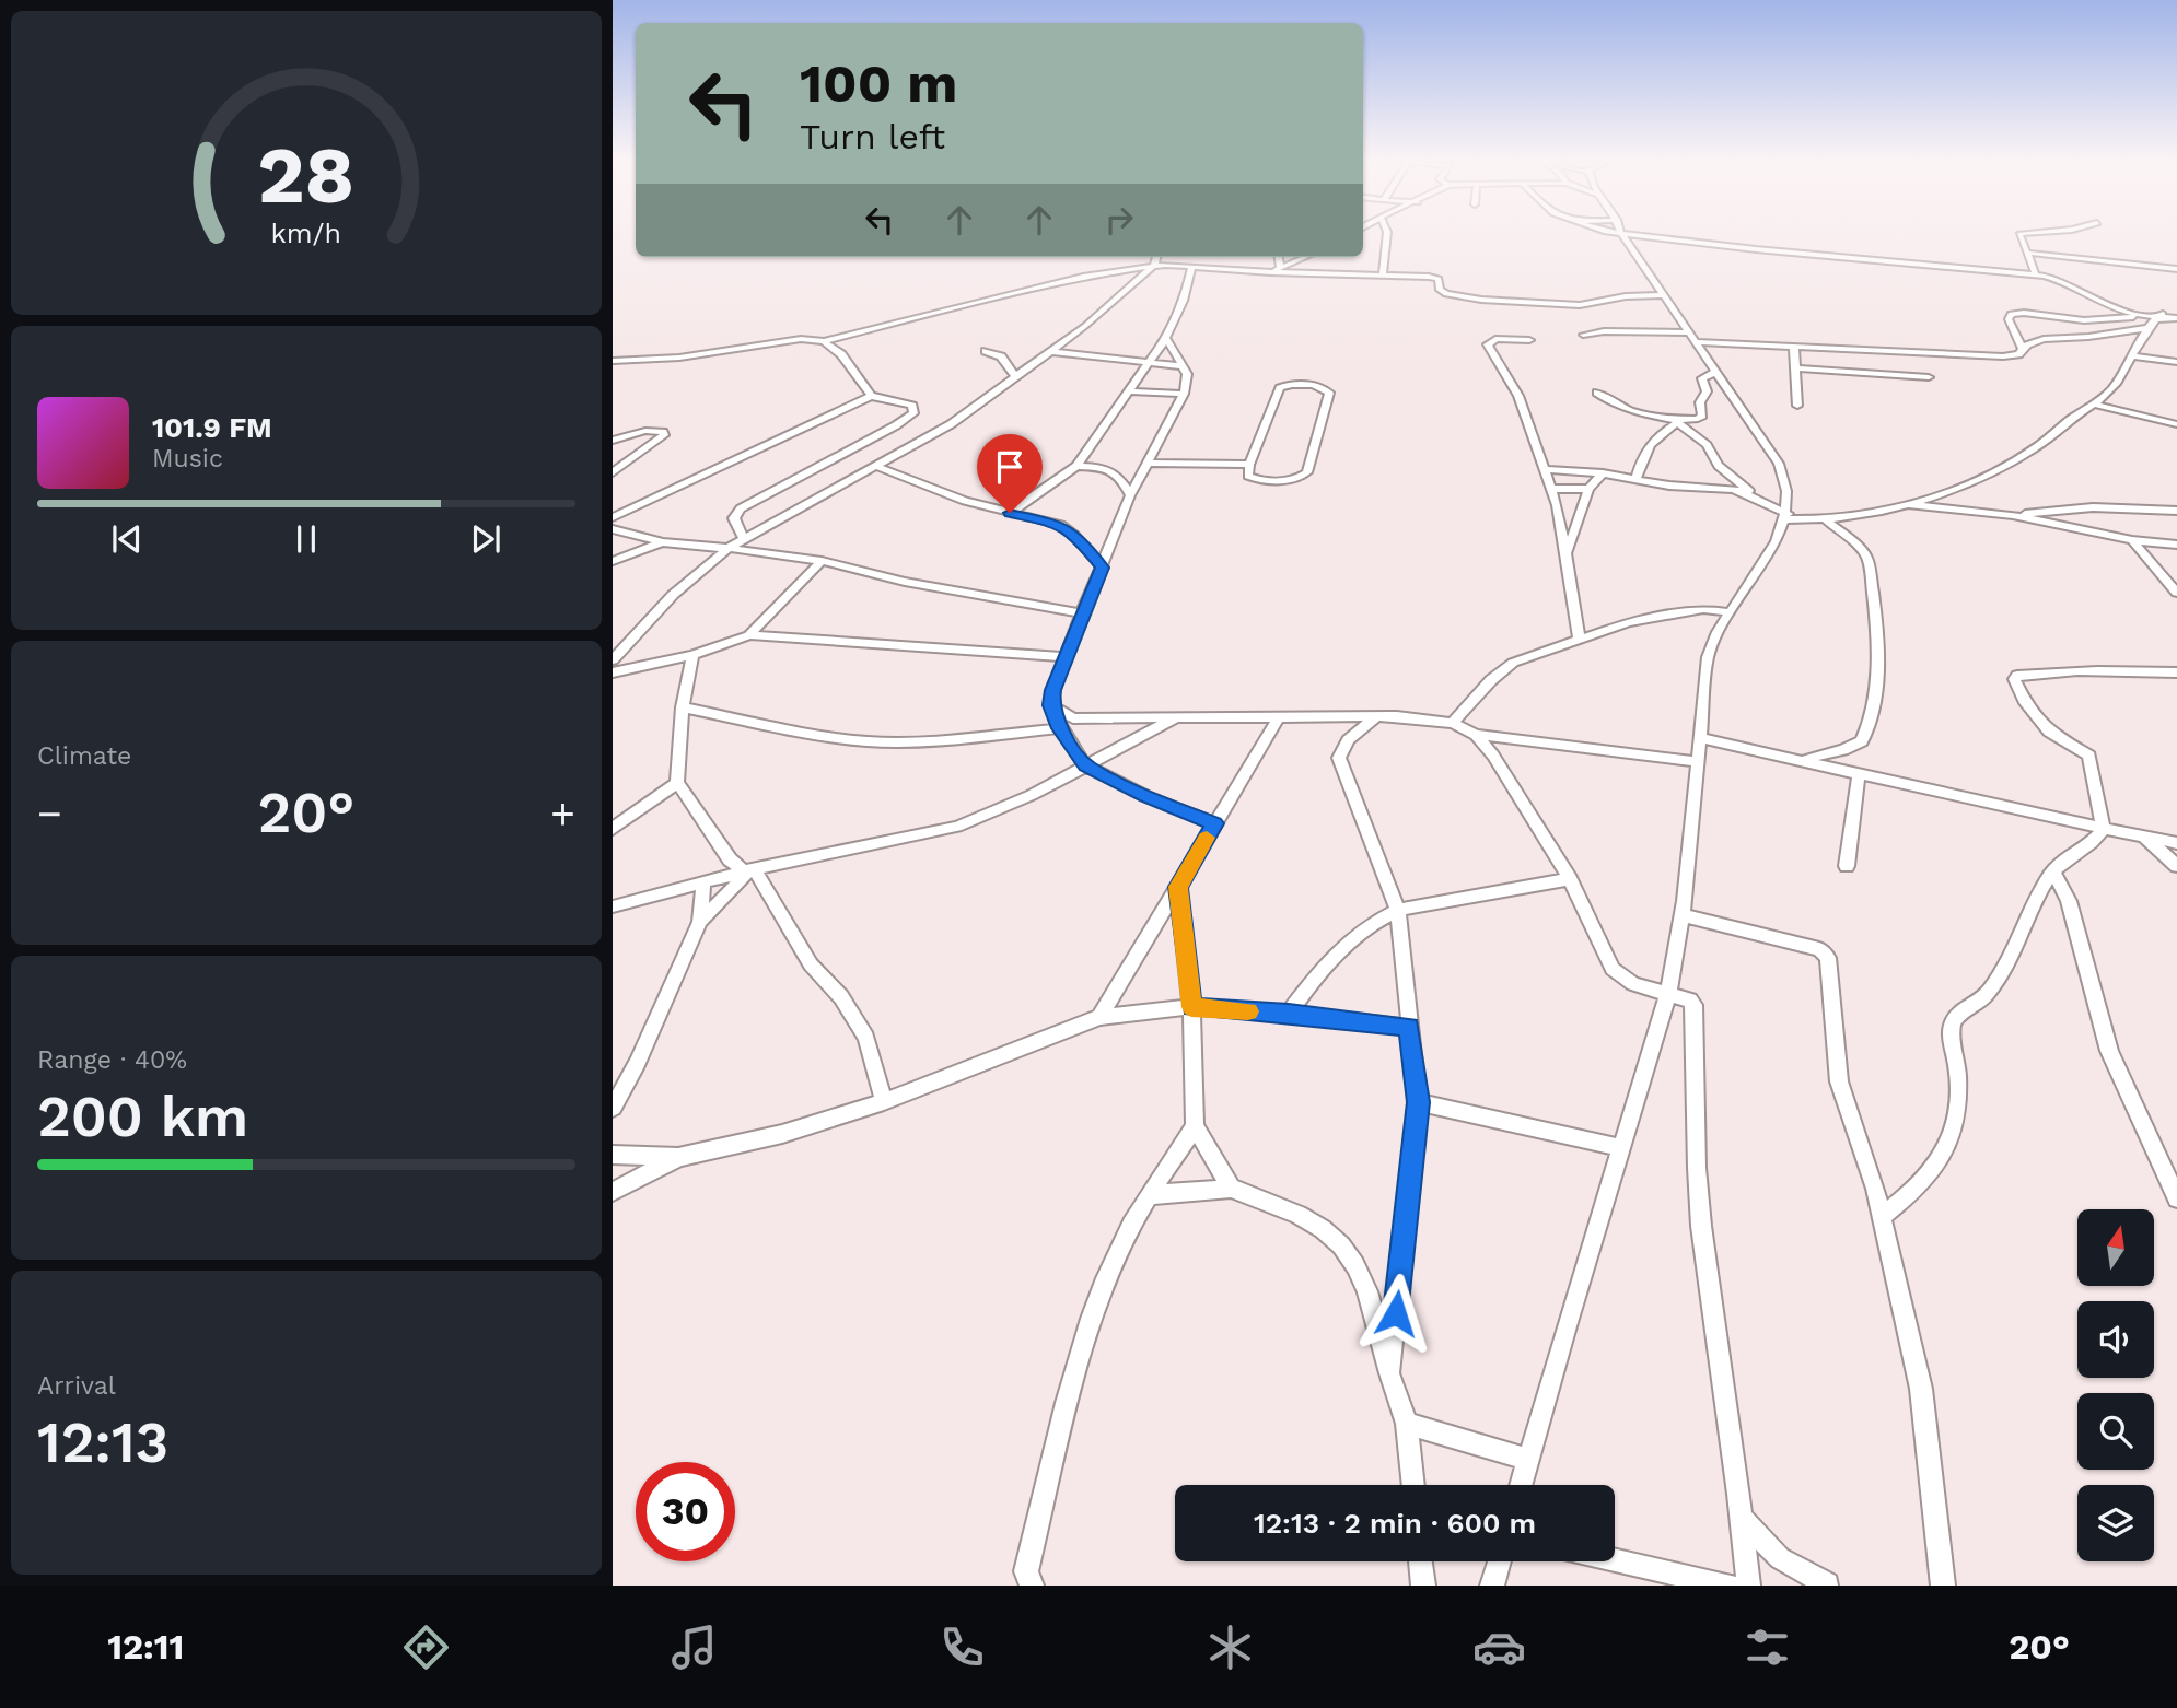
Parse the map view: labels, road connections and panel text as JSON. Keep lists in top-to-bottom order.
{
  "north": "top",
  "page": {
    "turn": ["100 m", "Turn left"],
    "song": ["101.9 FM", "Music"],
    "tile": [
      "Climate",
      ["Range · 40%", "200 km"],
      ["Arrival", "12:13"]
    ],
    "heat": ["−", "20°", "+"],
    "limit": "30",
    "trip": "12:13 · 2 min · 600 m",
    "tabs": ["12:11", "20°"],
    "gauge": ["28", "km/h"]
  }
}
